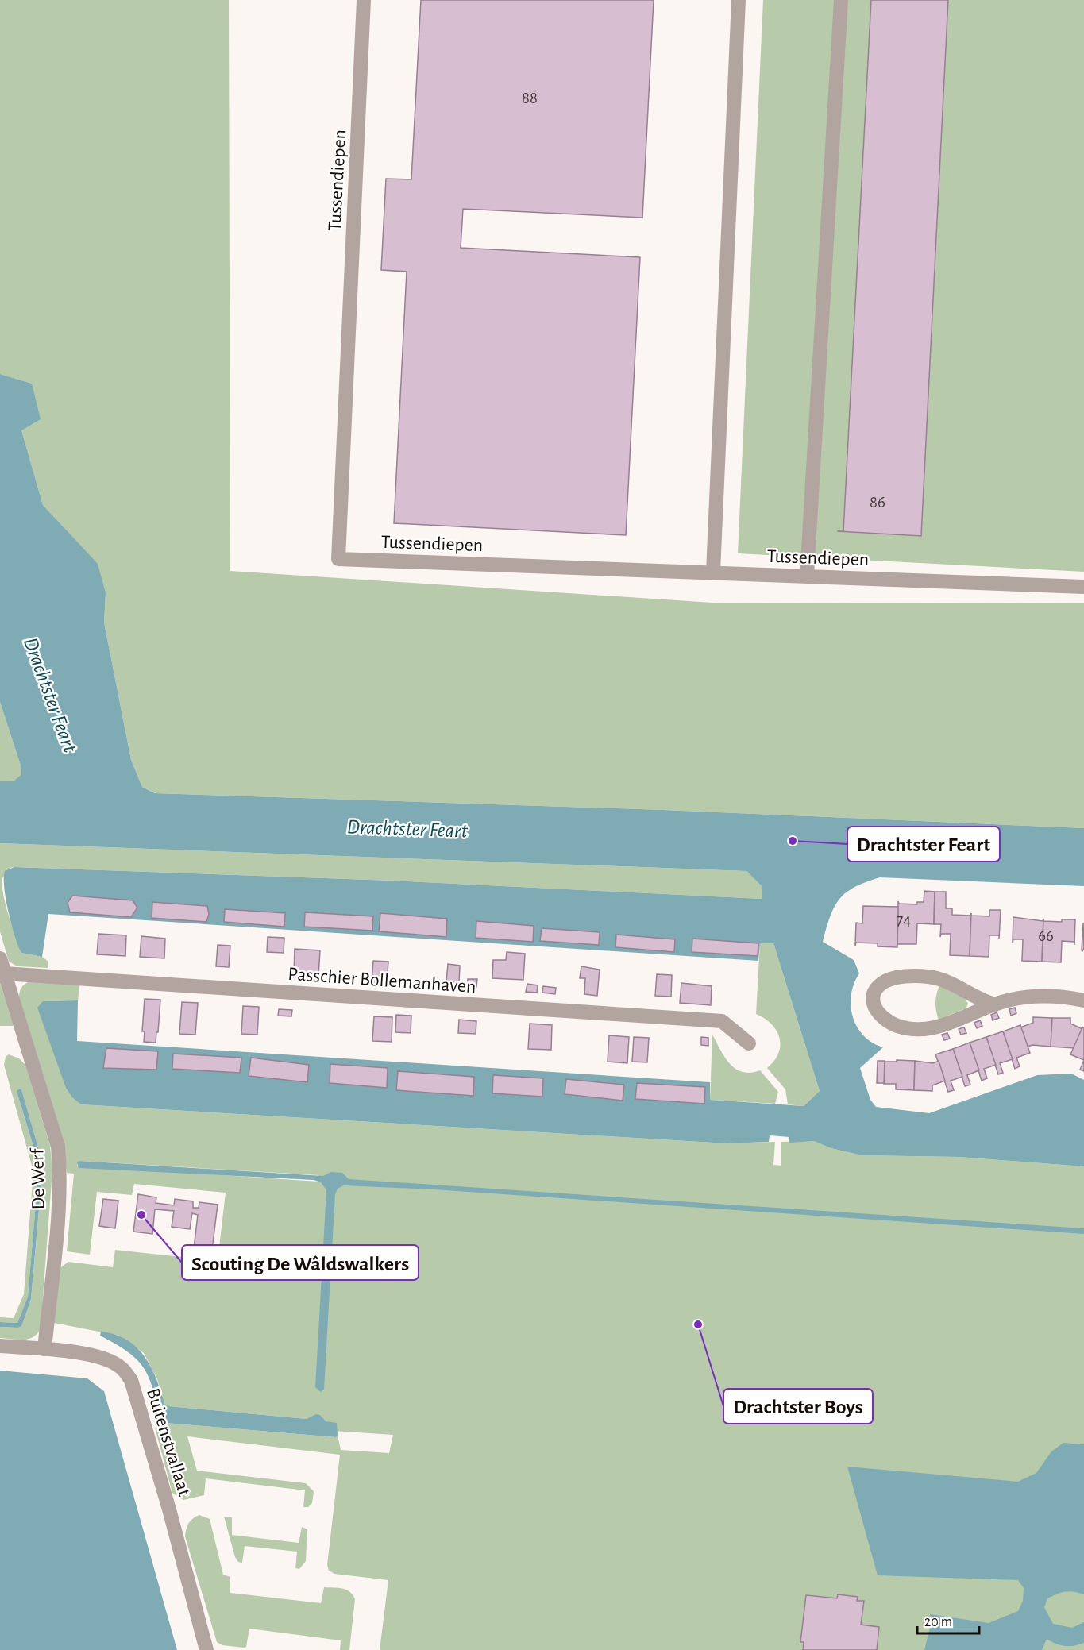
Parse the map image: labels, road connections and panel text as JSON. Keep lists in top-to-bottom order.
{
  "streets": {
    "street": [
      "Tussendiepen",
      "Passchier Bollemanhaven",
      "De Werf",
      "Buitenstvallaat"
    ]
  },
  "crossings": [
    ["Passchier Bollemanhaven", "De Werf"],
    ["De Werf", "Buitenstvallaat"]
  ],
  "water": ["Drachtster Feart"],
  "places": ["Drachtster Feart", "Scouting De Wâldswalkers", "Drachtster Boys"],
  "house_numbers": [
    "88",
    "86",
    "74",
    "66"
  ],
  "scale_bar": "20 m"
}
